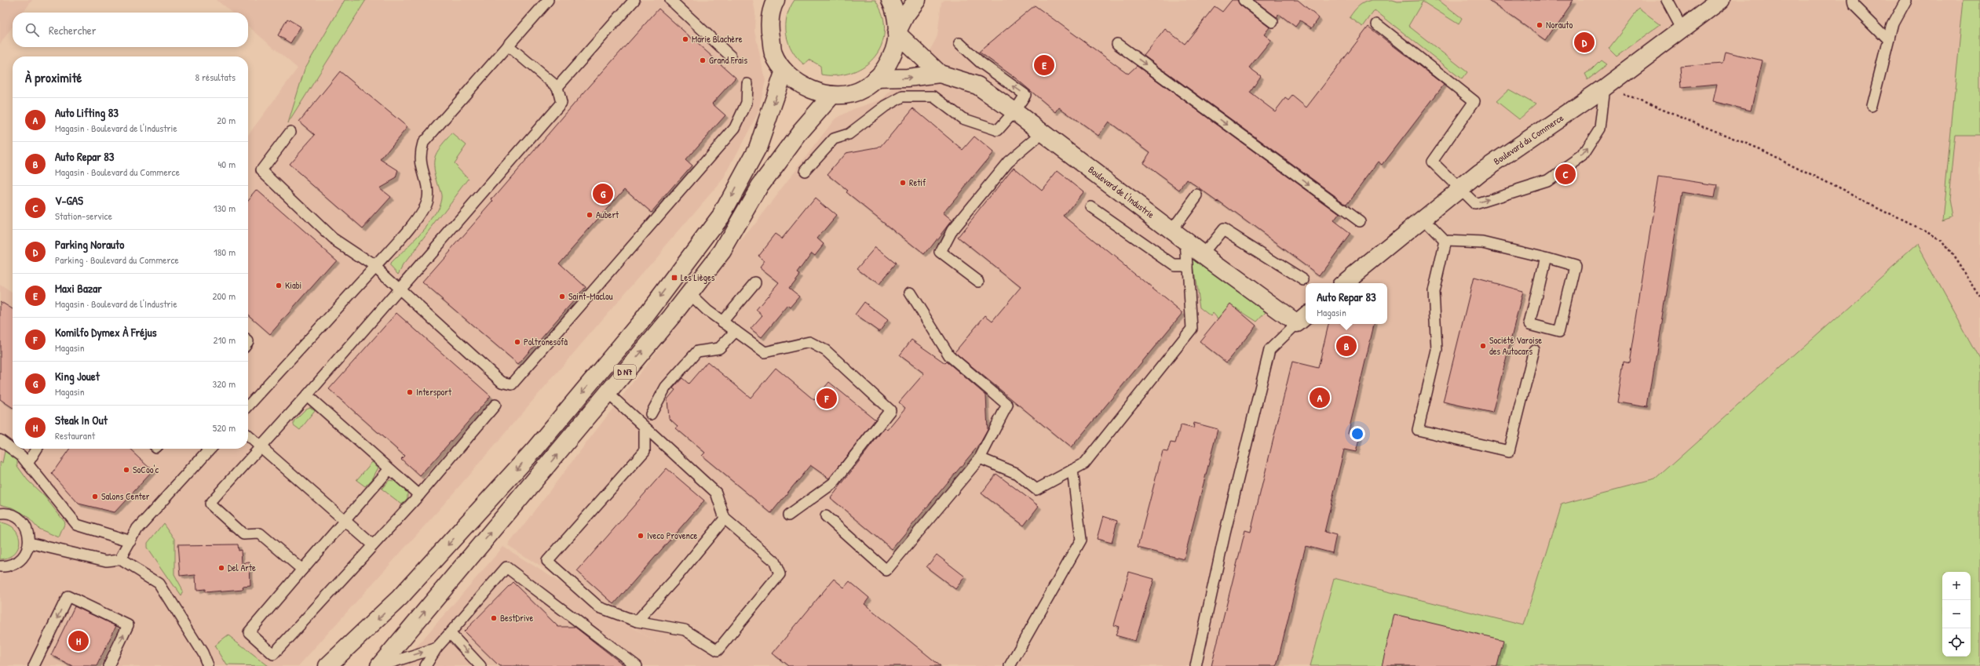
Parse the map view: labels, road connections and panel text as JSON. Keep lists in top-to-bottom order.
{
  "streets": {
    "main road": ["Boulevard du Commerce", "Boulevard de l'Industrie", "D N7"]
  },
  "places": {
    "other": [
      "Norauto",
      "Marie Blachère",
      "Grand Frais",
      "Retif",
      "Aubert",
      "Kiabi",
      "Saint-Maclou",
      "Poltronesofà",
      "Société Varoise des Autocars",
      "Intersport",
      "SoCoo'c",
      "Salons Center",
      "Iveco Provence",
      "Del Arte",
      "BestDrive"
    ],
    "transit": ["Les Lièges"]
  },
  "page": {
    "search": "Rechercher",
    "pins": [
      "D",
      "E",
      "C",
      "G",
      "B",
      "A",
      "F",
      "H"
    ],
    "heading": ["À proximité", "8 résultats"],
    "list": [
      {
        "mark": "A",
        "name": "Auto Lifting 83",
        "note": "Magasin · Boulevard de l'Industrie",
        "value": "20 m"
      },
      {
        "mark": "B",
        "name": "Auto Repar 83",
        "note": "Magasin · Boulevard du Commerce",
        "value": "40 m"
      },
      {
        "mark": "C",
        "name": "V-GAS",
        "note": "Station-service",
        "value": "130 m"
      },
      {
        "mark": "D",
        "name": "Parking Norauto",
        "note": "Parking · Boulevard du Commerce",
        "value": "180 m"
      },
      {
        "mark": "E",
        "name": "Maxi Bazar",
        "note": "Magasin · Boulevard de l'Industrie",
        "value": "200 m"
      },
      {
        "mark": "F",
        "name": "Komilfo Dymex À Fréjus",
        "note": "Magasin",
        "value": "210 m"
      },
      {
        "mark": "G",
        "name": "King Jouet",
        "note": "Magasin",
        "value": "320 m"
      },
      {
        "mark": "H",
        "name": "Steak In Out",
        "note": "Restaurant",
        "value": "520 m"
      }
    ],
    "popup": ["Auto Repar 83", "Magasin"],
    "map_buttons": ["+", "−"]
  }
}
